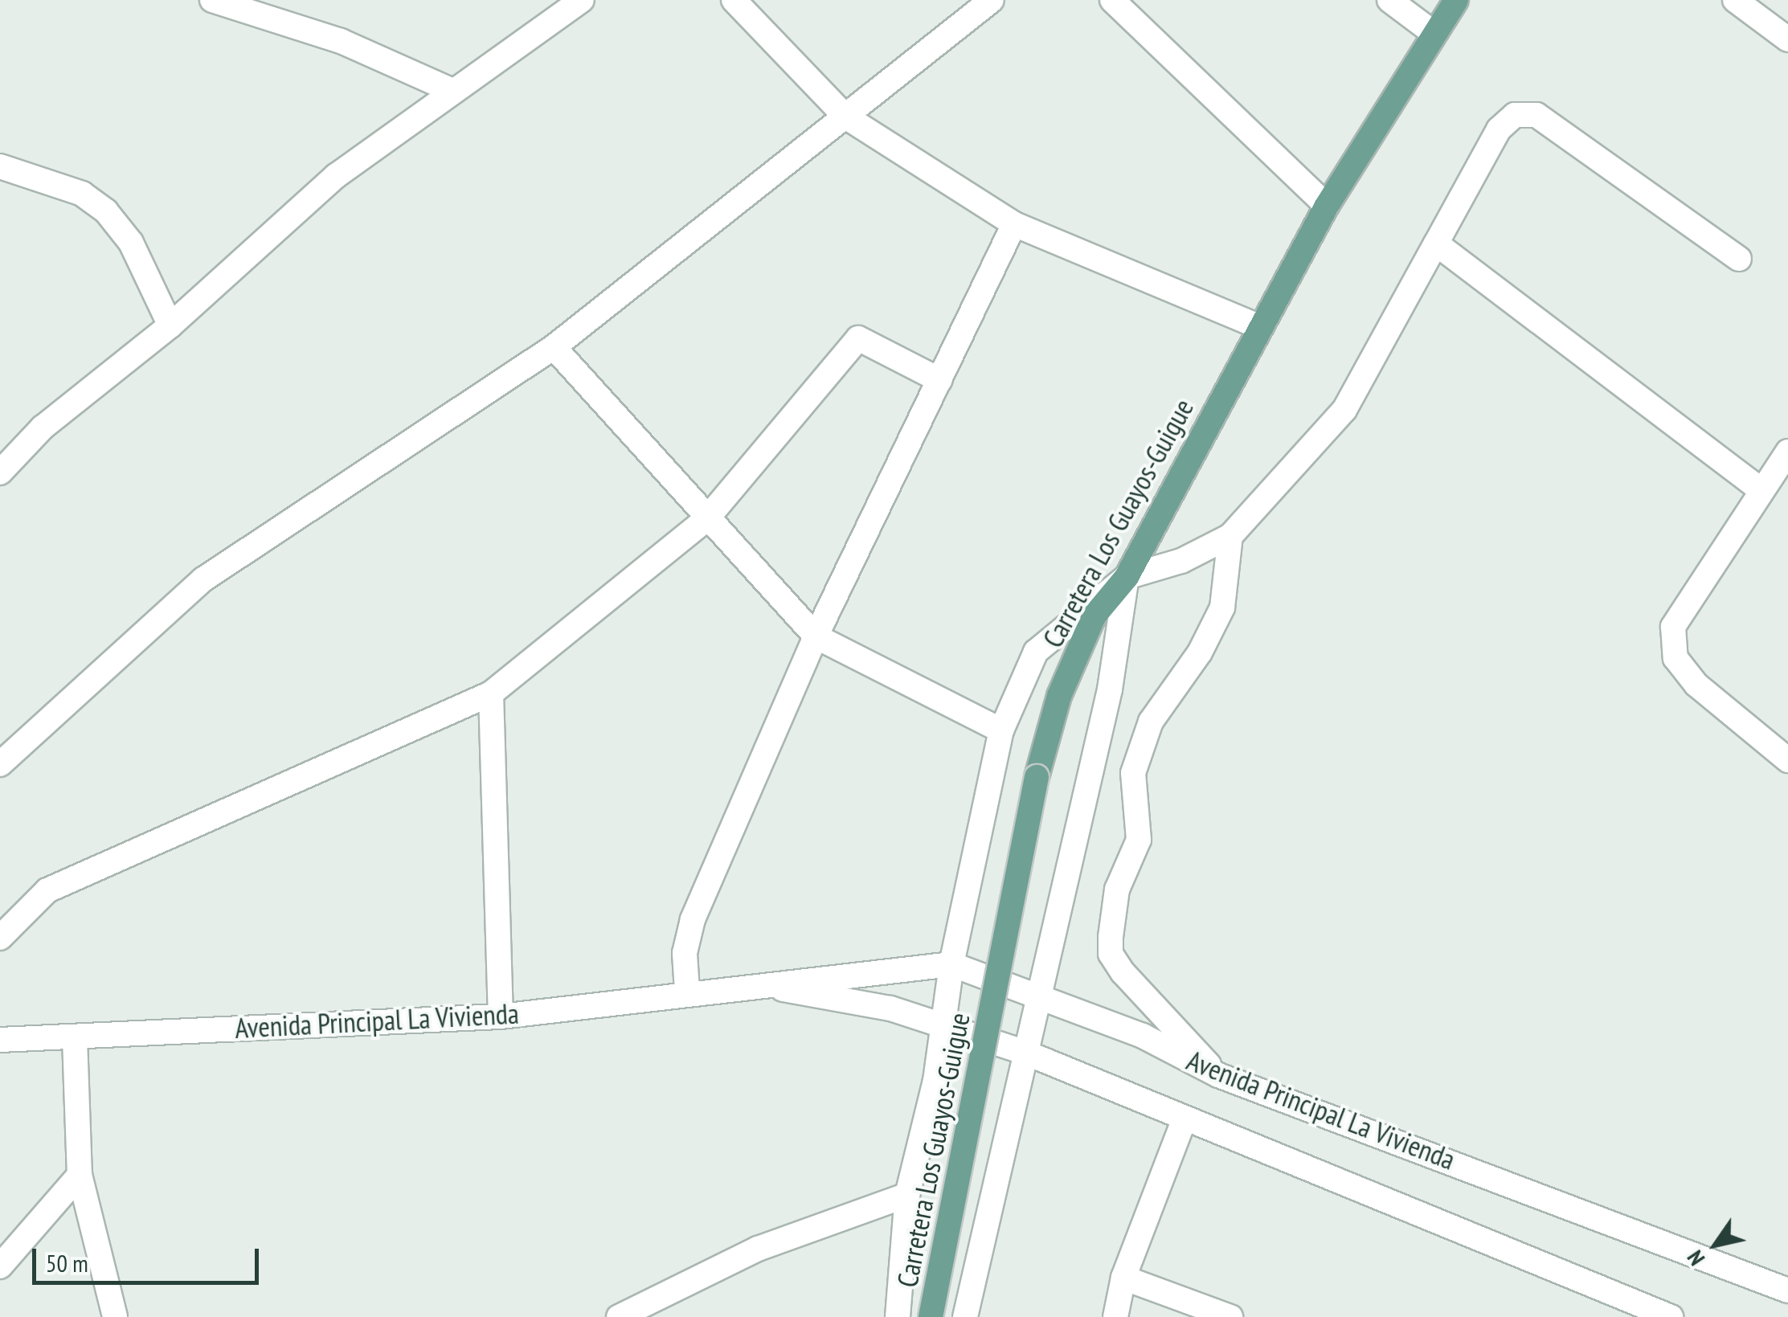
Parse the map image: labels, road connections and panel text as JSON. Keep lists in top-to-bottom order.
{
  "streets": {
    "main road": ["Carretera Los Guayos-Guigue"],
    "street": ["Avenida Principal La Vivienda"]
  },
  "scale_bar": "50 m",
  "north": "bottom left"
}
